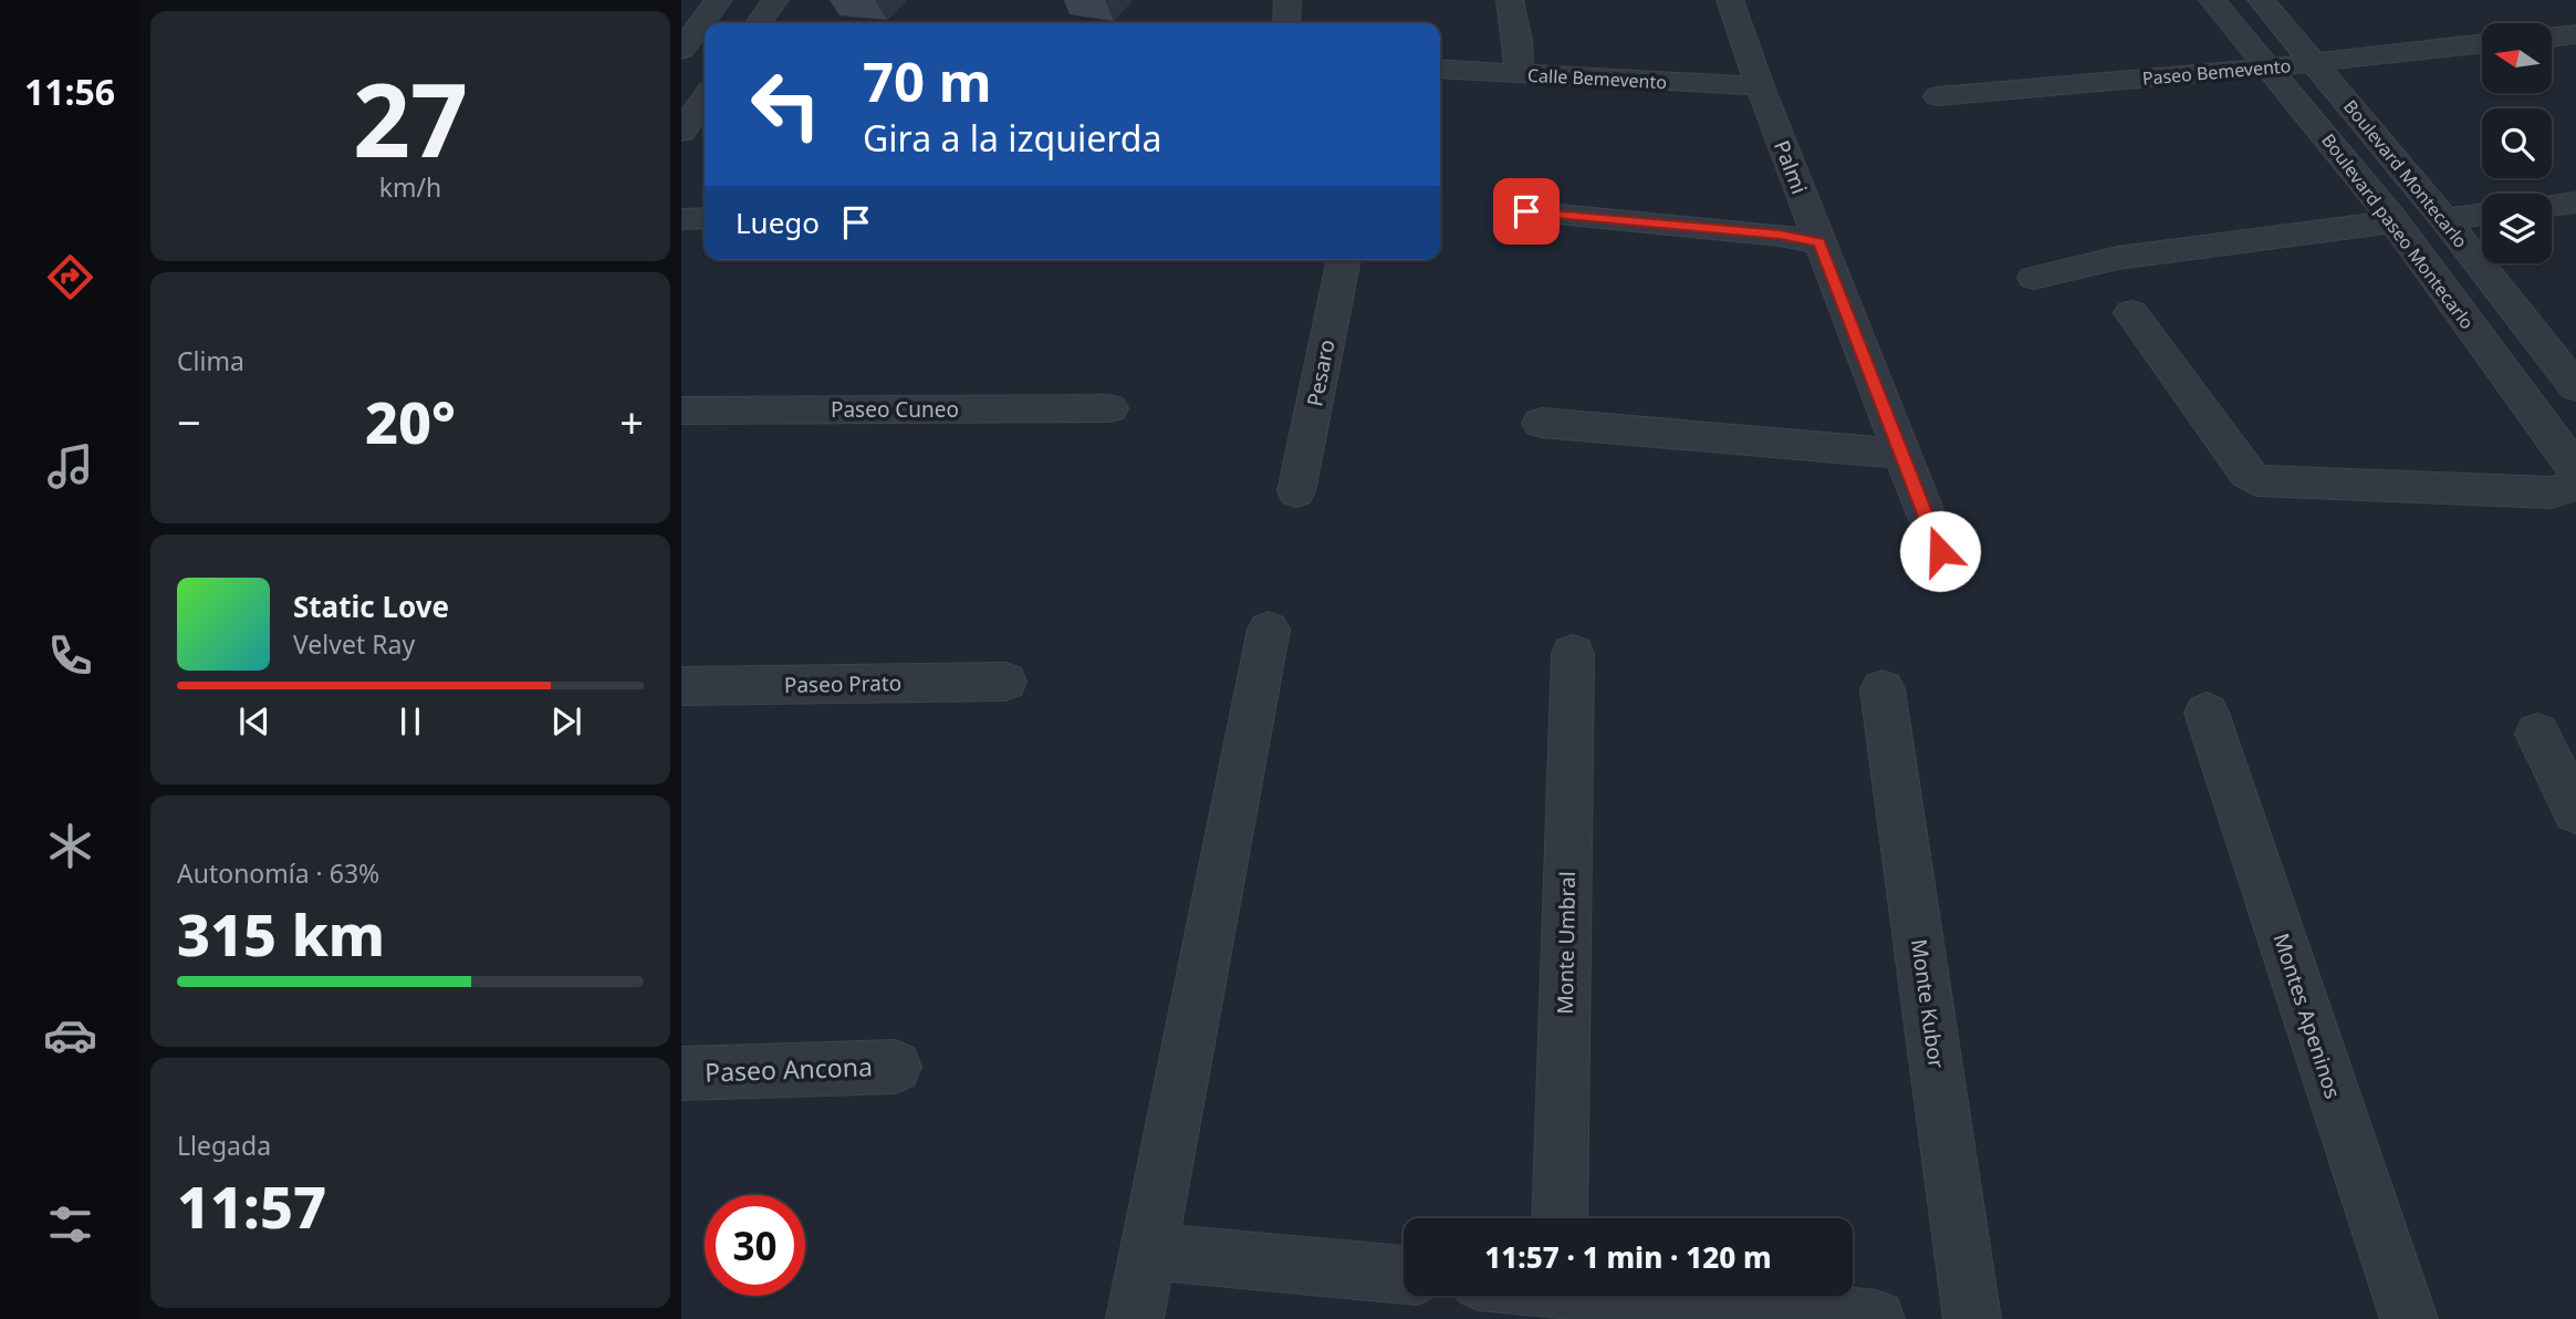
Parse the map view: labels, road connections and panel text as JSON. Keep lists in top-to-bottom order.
{
  "streets": {
    "street": [
      "Paseo Bemevento",
      "Calle Bemevento",
      "Palmi",
      "Boulevard Montecarlo",
      "Boulevard paseo Montecarlo",
      "Pesaro",
      "Paseo Cuneo",
      "Paseo Prato",
      "Monte Umbral",
      "Monte Kubor",
      "Montes Apeninos",
      "Paseo Ancona"
    ]
  },
  "crossings": [
    ["Paseo Bemevento", "Boulevard Montecarlo"],
    ["Paseo Bemevento", "Boulevard paseo Montecarlo"],
    ["Calle Bemevento", "Palmi"]
  ],
  "north": "left",
  "page": {
    "tabs": "11:56",
    "tile": [
      ["27", "km/h"],
      "Clima",
      ["Autonomía · 63%", "315 km"],
      ["Llegada", "11:57"]
    ],
    "turn": ["70 m", "Gira a la izquierda"],
    "then": "Luego",
    "heat": ["−", "20°", "+"],
    "song": ["Static Love", "Velvet Ray"],
    "limit": "30",
    "trip": "11:57 · 1 min · 120 m"
  }
}
